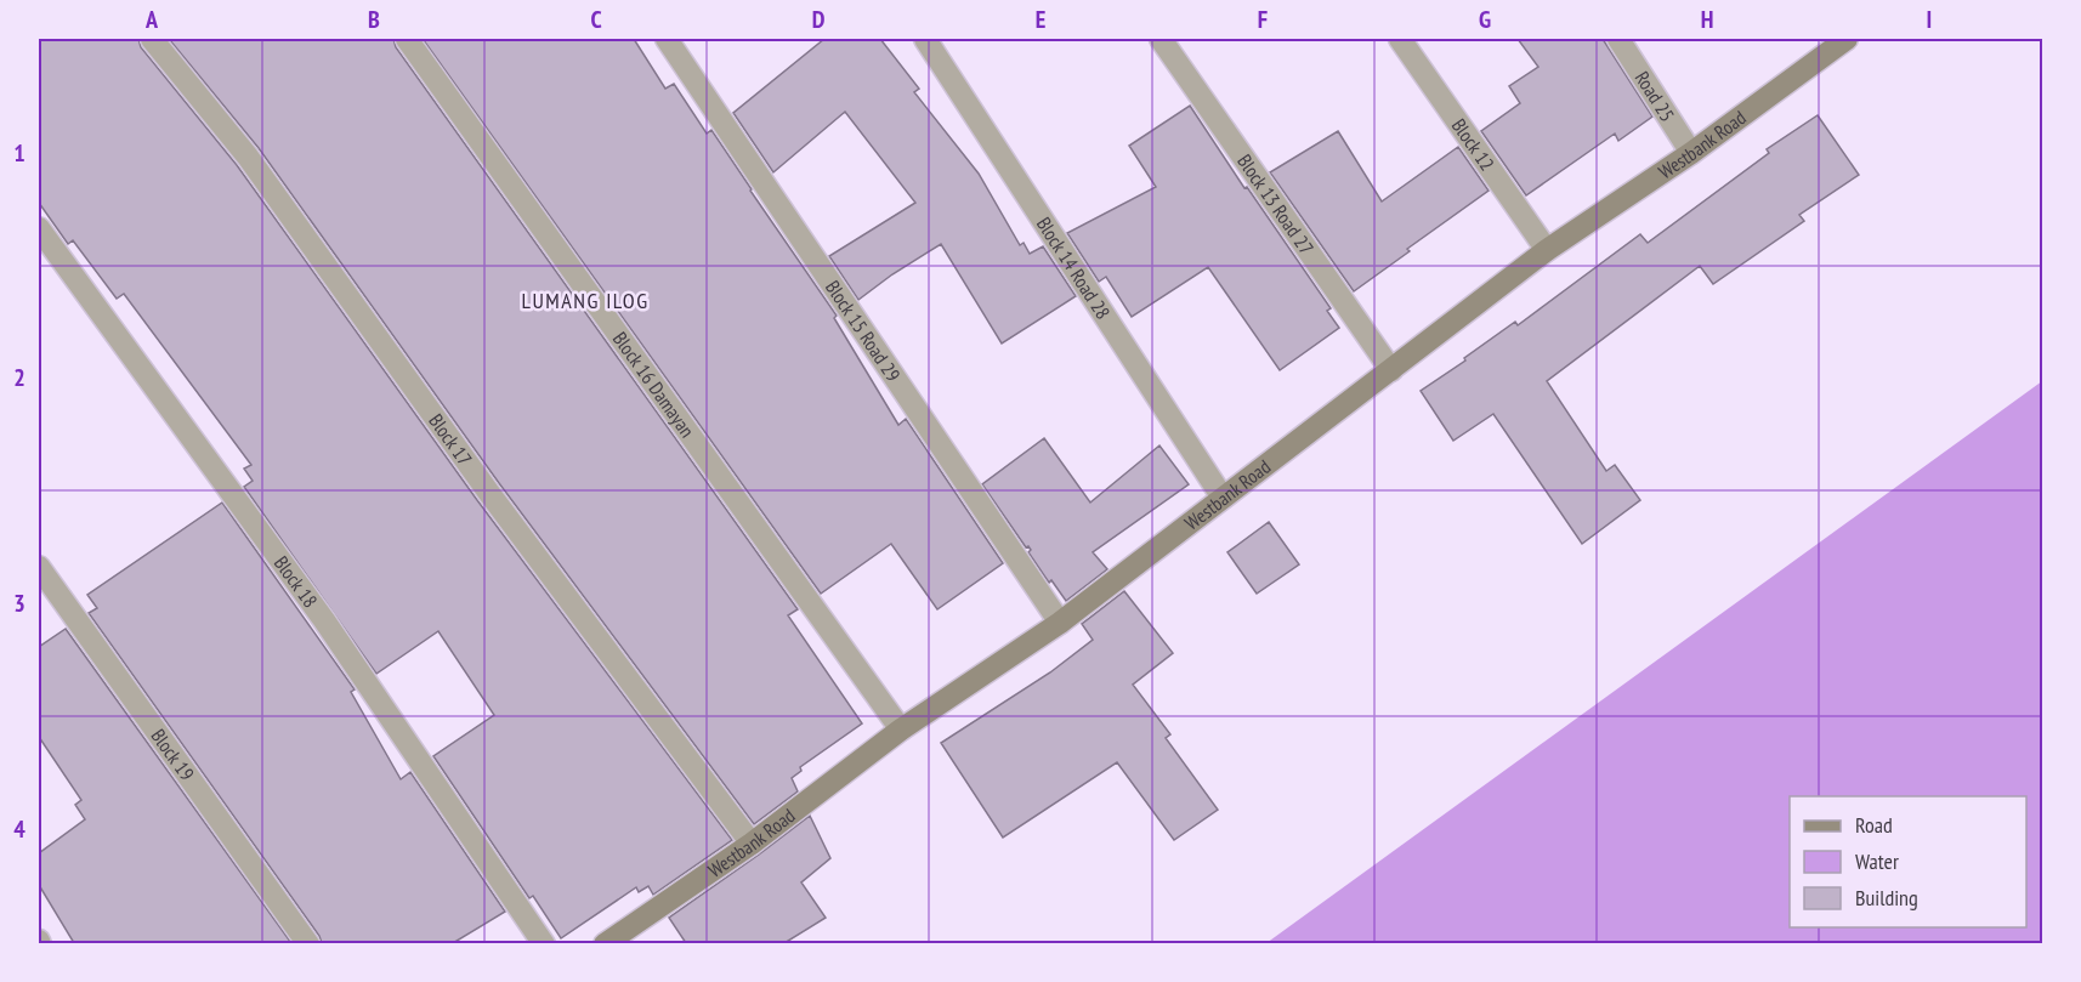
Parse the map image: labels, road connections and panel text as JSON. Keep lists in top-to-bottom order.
{
  "streets": {
    "street": [
      "Road 25",
      "Westbank Road",
      "Block 12",
      "Block 13 Road 27",
      "Block 14 Road 28",
      "Block 15 Road 29",
      "Block 16 Damayan",
      "Block 17",
      "Block 18",
      "Block 19"
    ]
  },
  "crossings": [
    ["Road 25", "Westbank Road"],
    ["Westbank Road", "Block 12"],
    ["Westbank Road", "Block 13 Road 27"],
    ["Westbank Road", "Block 14 Road 28"],
    ["Westbank Road", "Block 15 Road 29"],
    ["Westbank Road", "Block 16 Damayan"],
    ["Westbank Road", "Block 17"]
  ],
  "districts": ["LUMANG ILOG"],
  "legend": ["Road", "Water", "Building"],
  "grid": {
    "columns": [
      "A",
      "B",
      "C",
      "D",
      "E",
      "F",
      "G",
      "H",
      "I"
    ],
    "rows": [
      "1",
      "2",
      "3",
      "4"
    ]
  }
}
